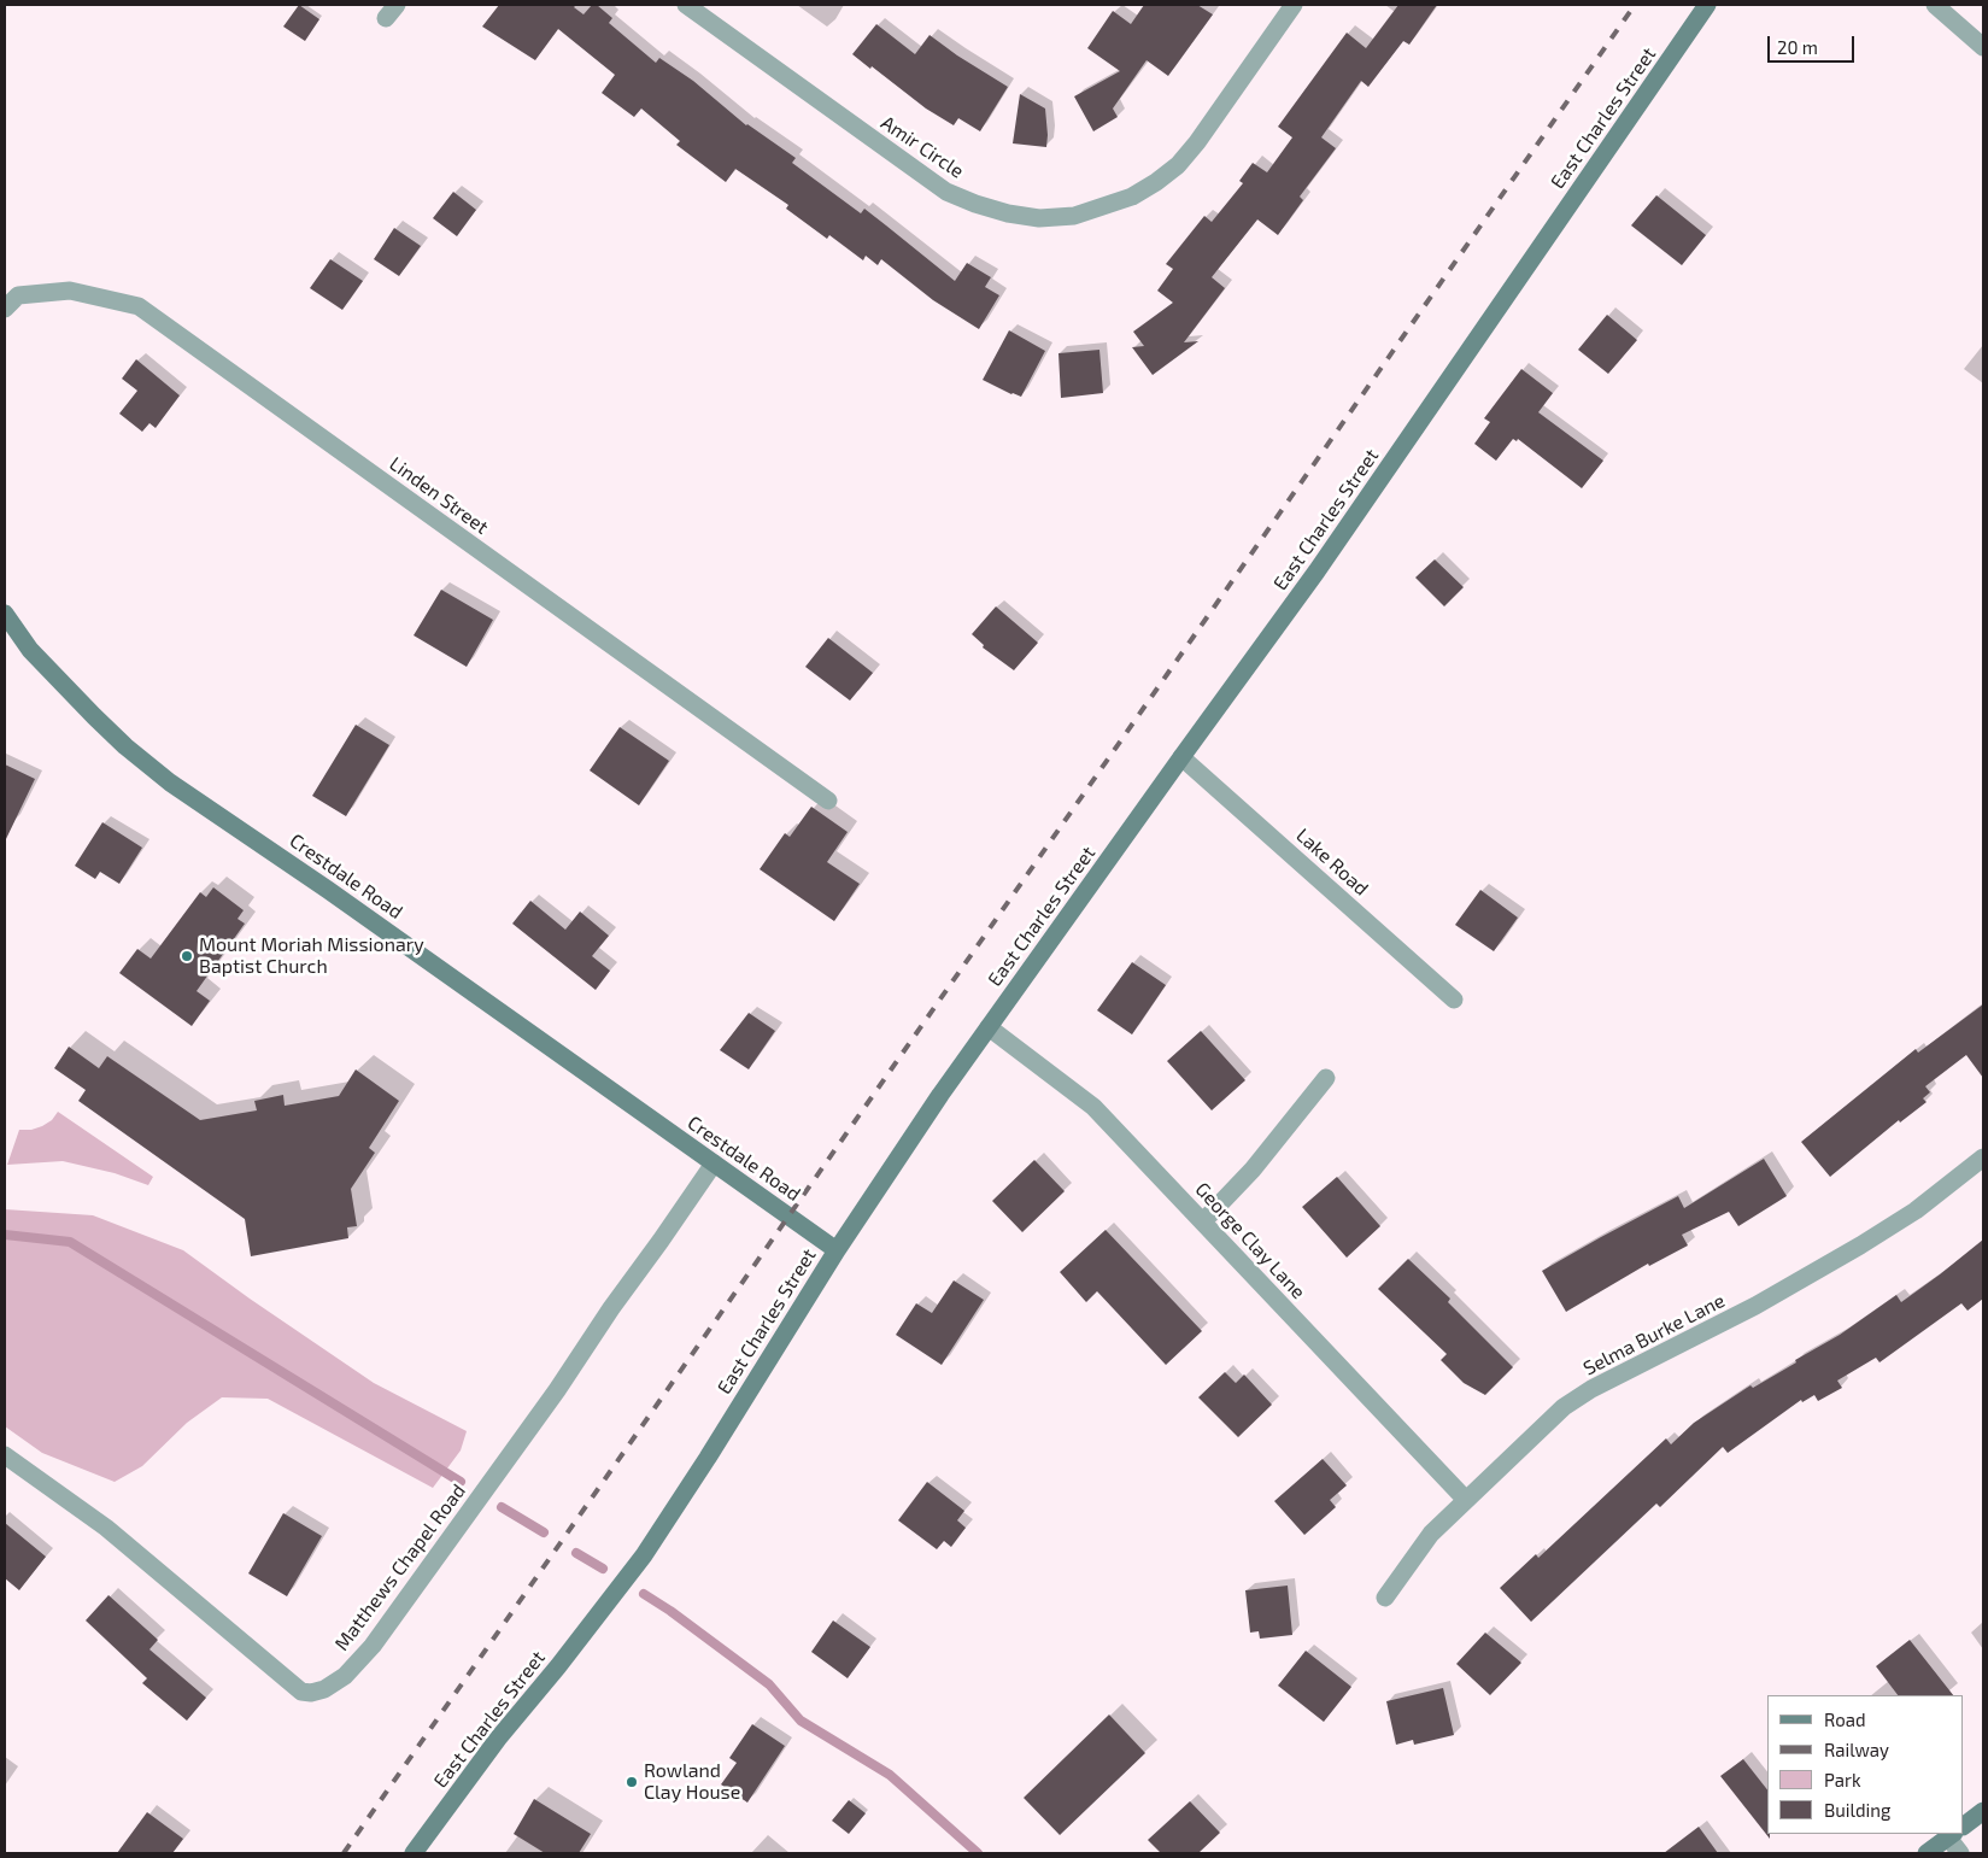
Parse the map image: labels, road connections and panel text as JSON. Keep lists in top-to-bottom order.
{
  "streets": {
    "street": [
      "East Charles Street",
      "Amir Circle",
      "Linden Street",
      "Lake Road",
      "Crestdale Road",
      "George Clay Lane",
      "Selma Burke Lane",
      "Matthews Chapel Road"
    ]
  },
  "crossings": [
    ["East Charles Street", "Lake Road"],
    ["East Charles Street", "Crestdale Road"],
    ["East Charles Street", "George Clay Lane"],
    ["Crestdale Road", "Matthews Chapel Road"],
    ["George Clay Lane", "Selma Burke Lane"]
  ],
  "places": ["Mount Moriah Missionary Baptist Church", "Rowland Clay House"],
  "legend": [
    "Road",
    "Railway",
    "Park",
    "Building"
  ],
  "scale_bar": "20 m"
}
